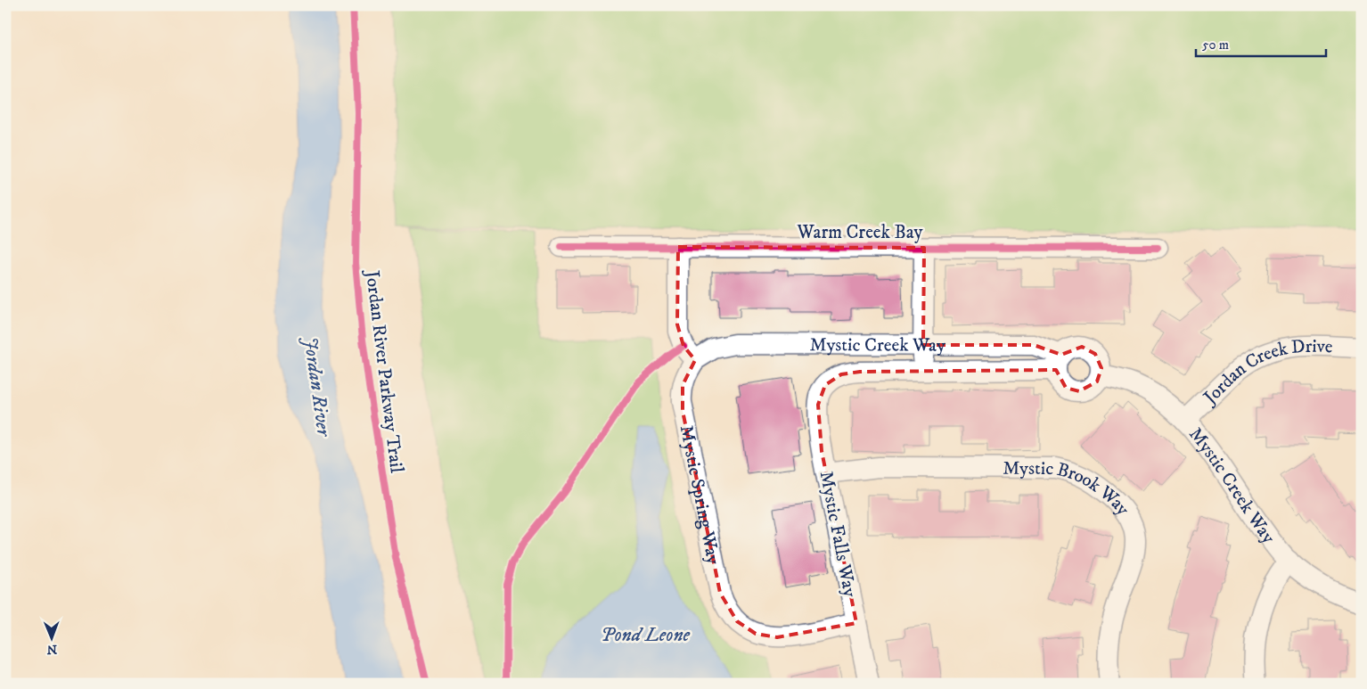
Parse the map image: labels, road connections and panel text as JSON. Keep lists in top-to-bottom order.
{
  "streets": {
    "street": [
      "Warm Creek Bay",
      "Mystic Creek Way",
      "Jordan Creek Drive",
      "Mystic Brook Way",
      "Mystic Spring Way",
      "Mystic Falls Way"
    ],
    "cycle path": ["Jordan River Parkway Trail"]
  },
  "crossings": [
    ["Mystic Creek Way", "Jordan Creek Drive"],
    ["Mystic Creek Way", "Mystic Spring Way"],
    ["Mystic Creek Way", "Mystic Falls Way"],
    ["Mystic Brook Way", "Mystic Falls Way"],
    ["Mystic Spring Way", "Mystic Falls Way"]
  ],
  "water": ["Jordan River", "Pond Leone"],
  "scale_bar": "50 m",
  "north": "bottom"
}
